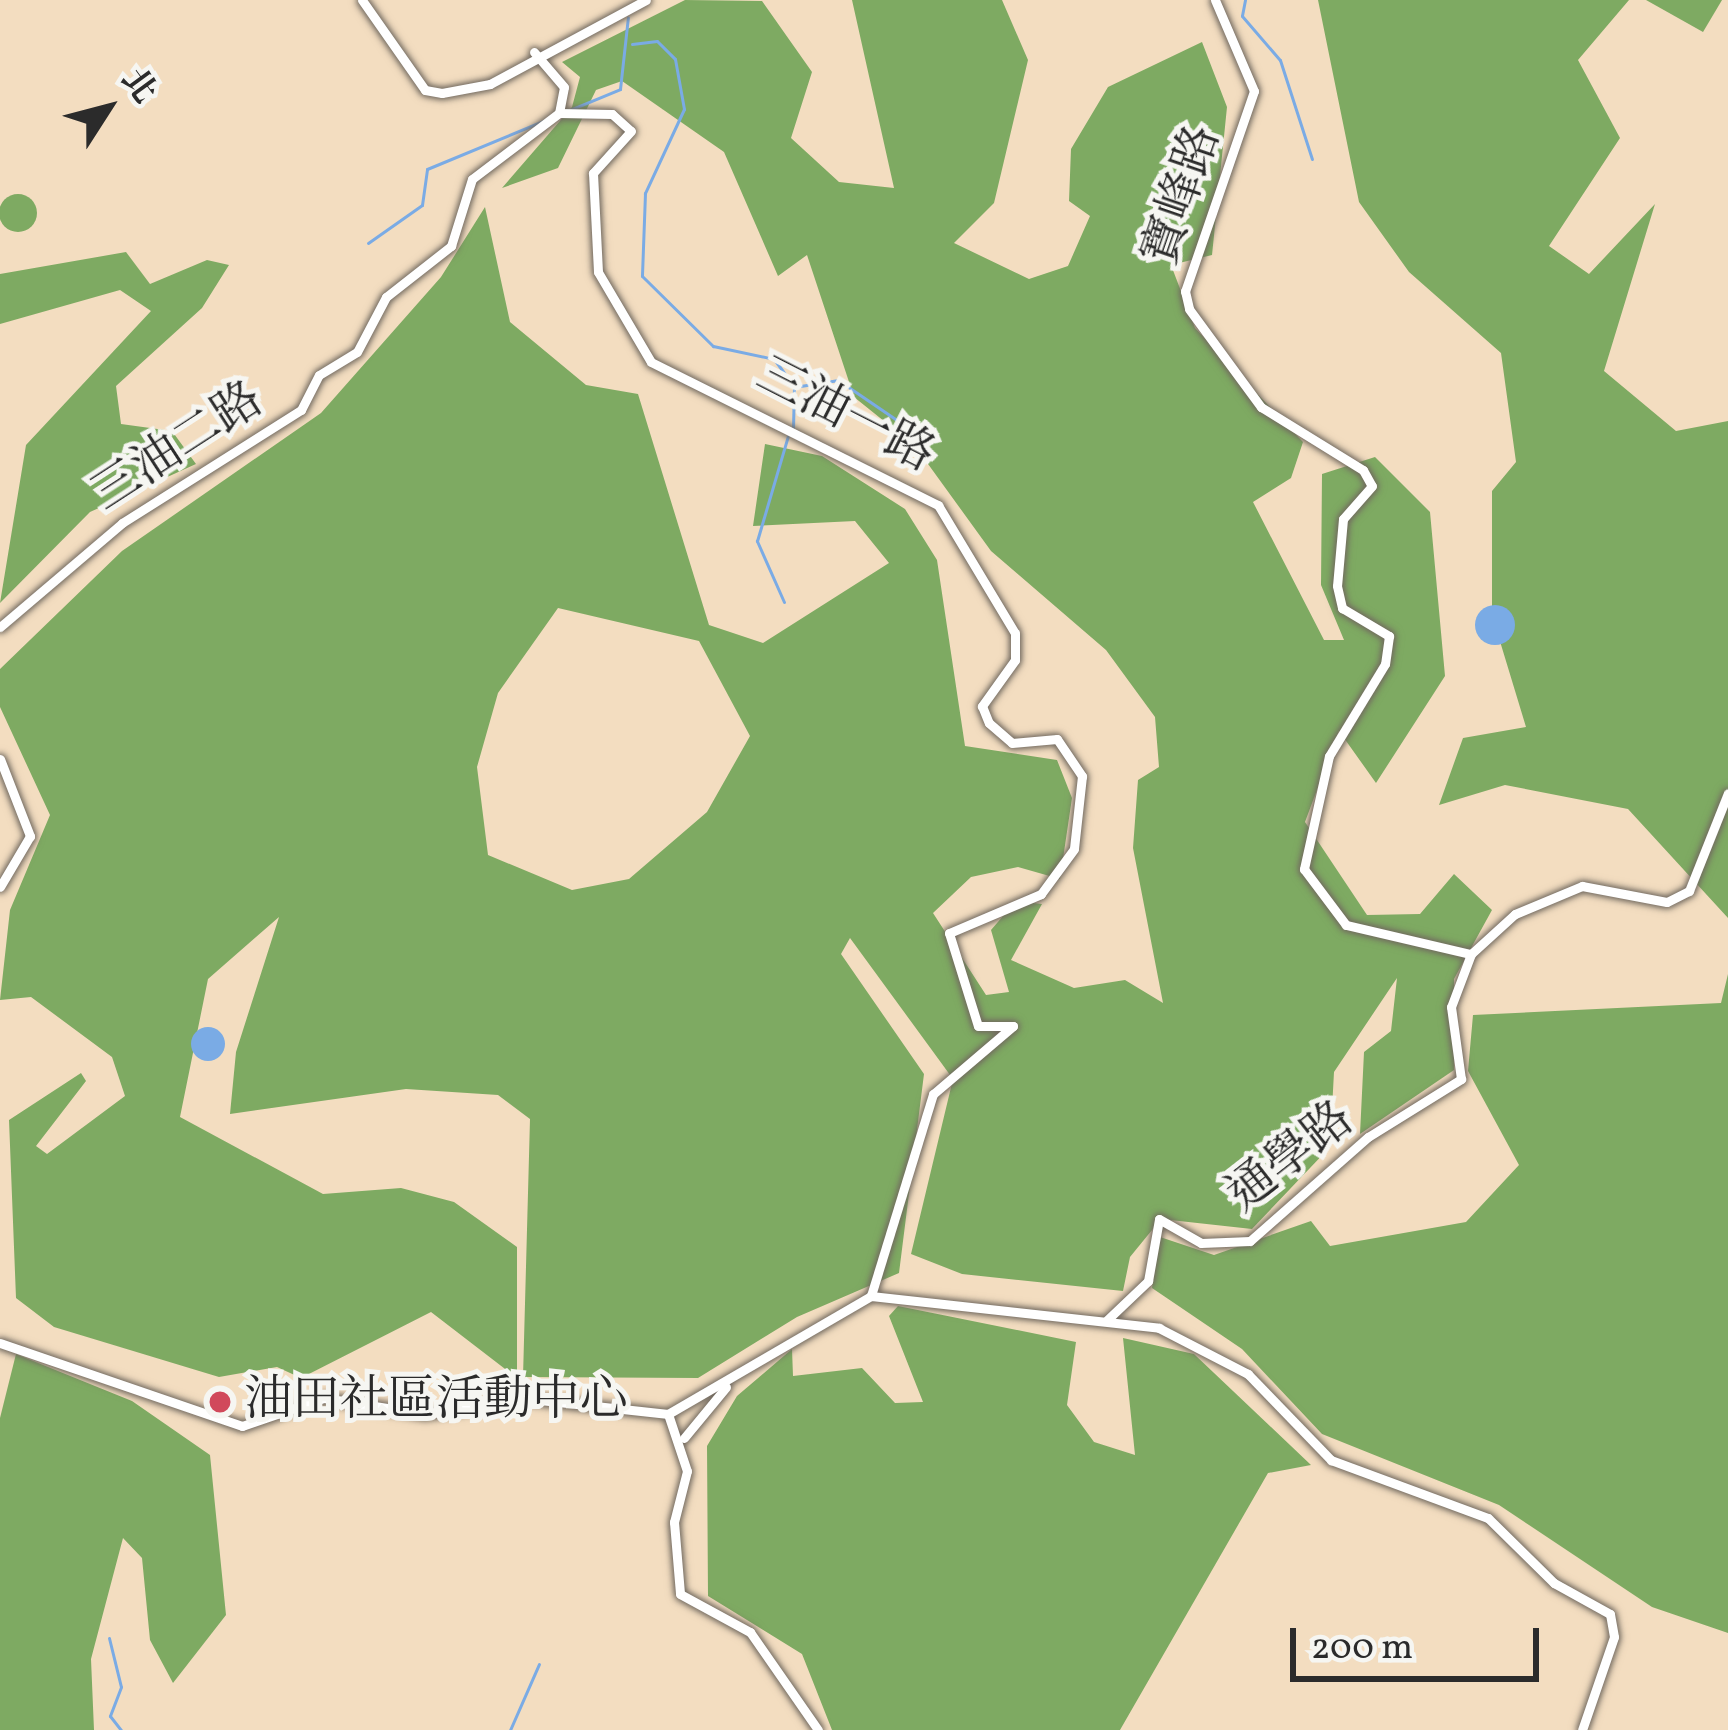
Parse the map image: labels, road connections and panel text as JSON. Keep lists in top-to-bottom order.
{
  "streets": {
    "street": [
      "寶峰路",
      "三油一路",
      "三油二路",
      "通學路"
    ]
  },
  "crossings": [
    ["寶峰路", "通學路"],
    ["三油一路", "三油二路"]
  ],
  "places": ["油田社區活動中心"],
  "scale_bar": "200 m",
  "north": "top right"
}
